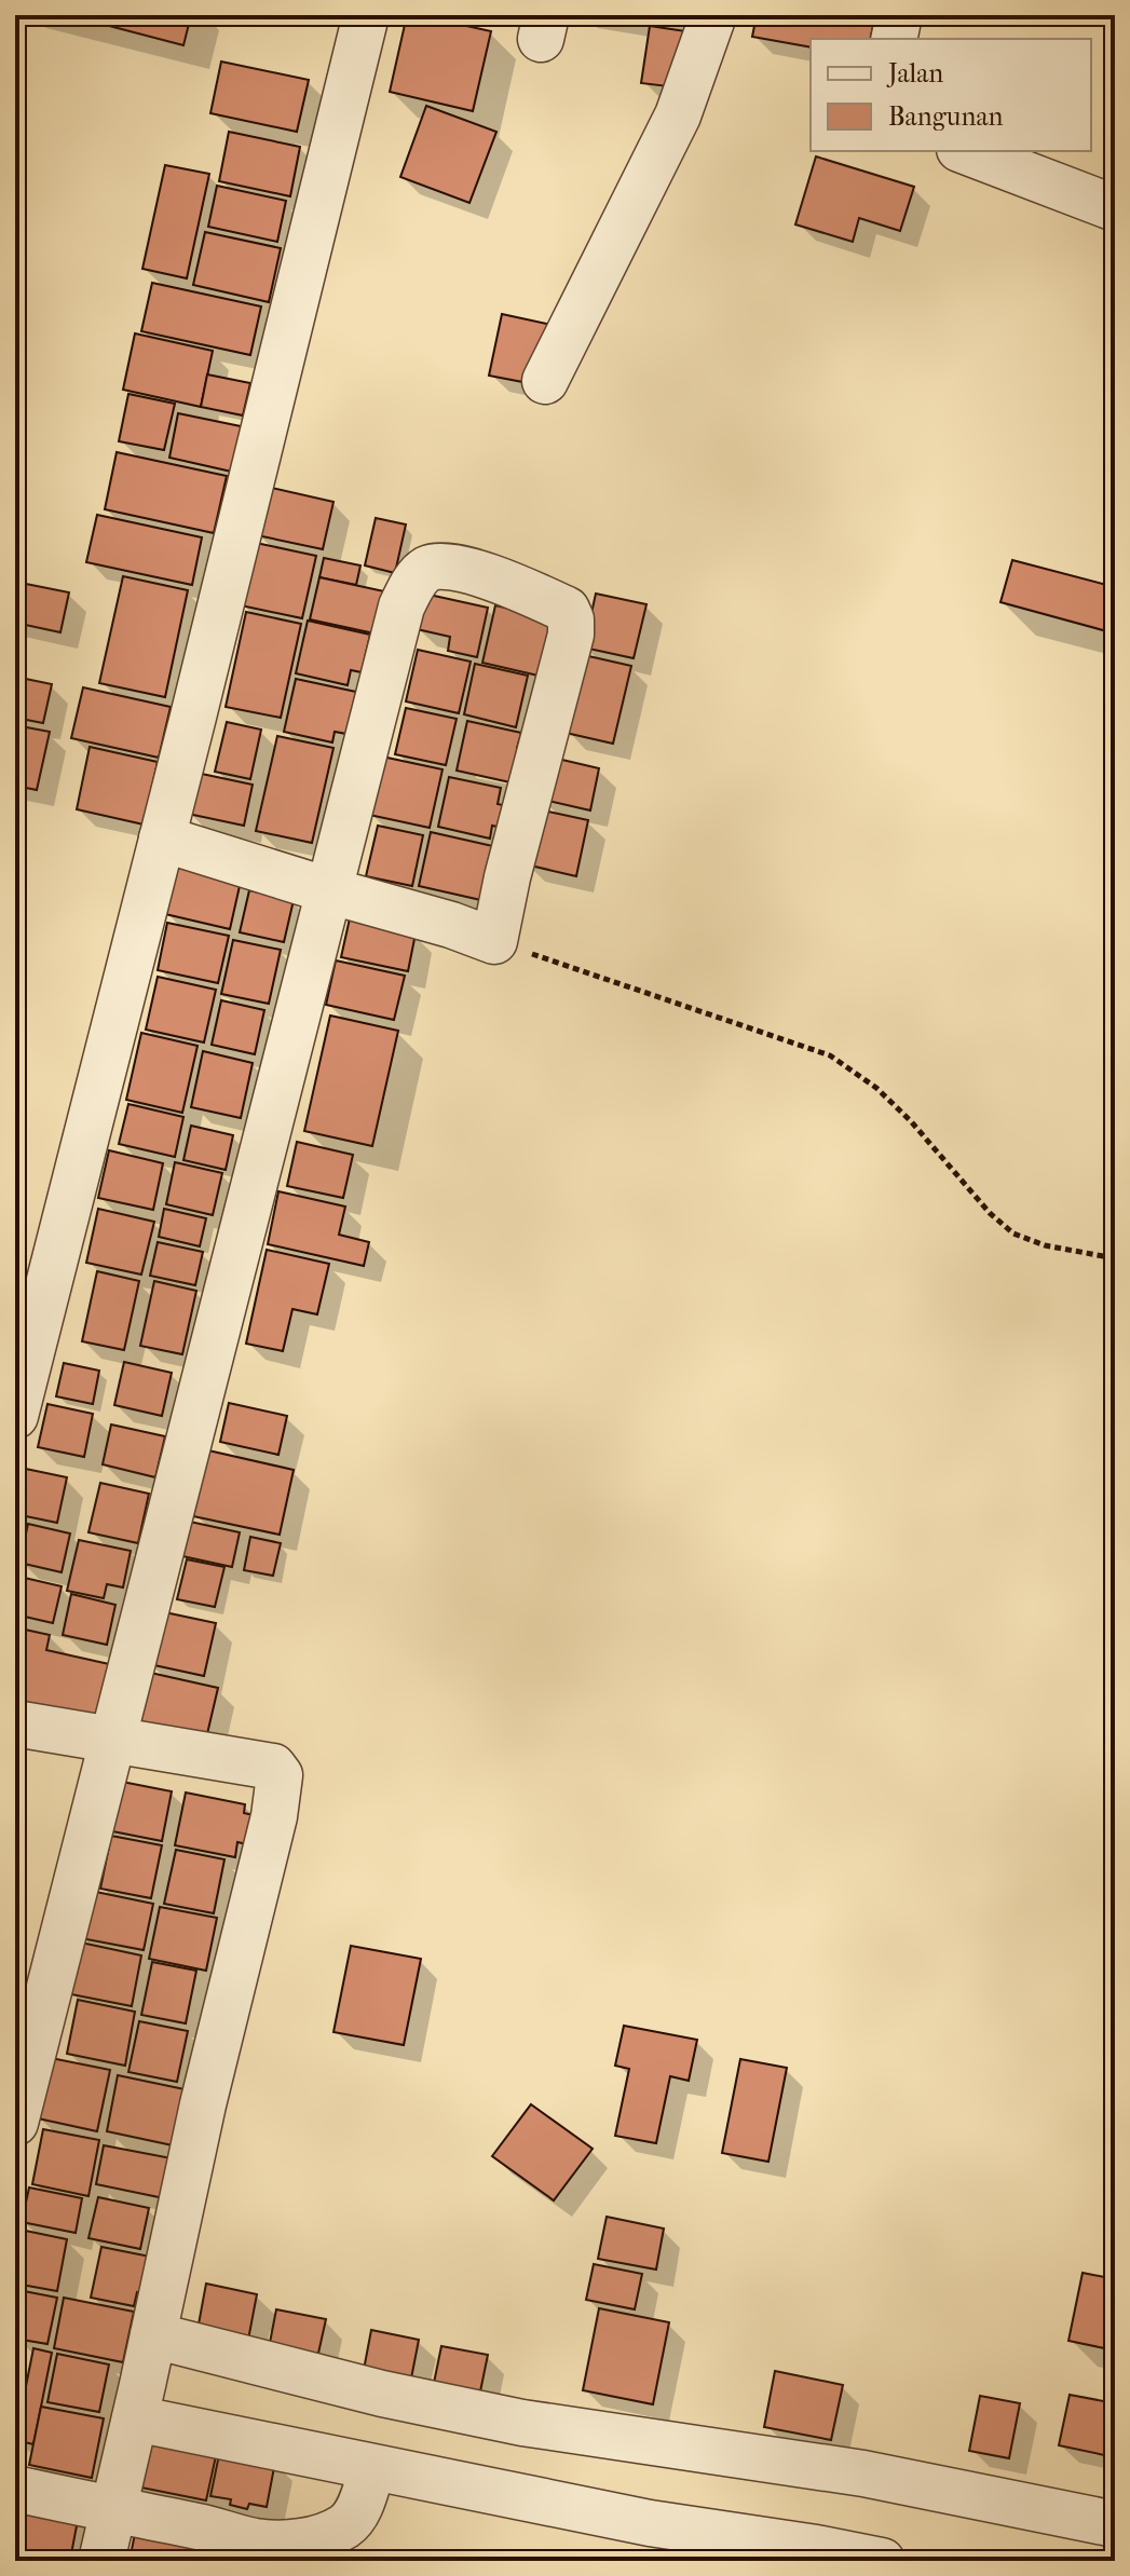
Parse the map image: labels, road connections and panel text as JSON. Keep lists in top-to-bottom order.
{
  "legend": ["Jalan", "Bangunan"]
}
